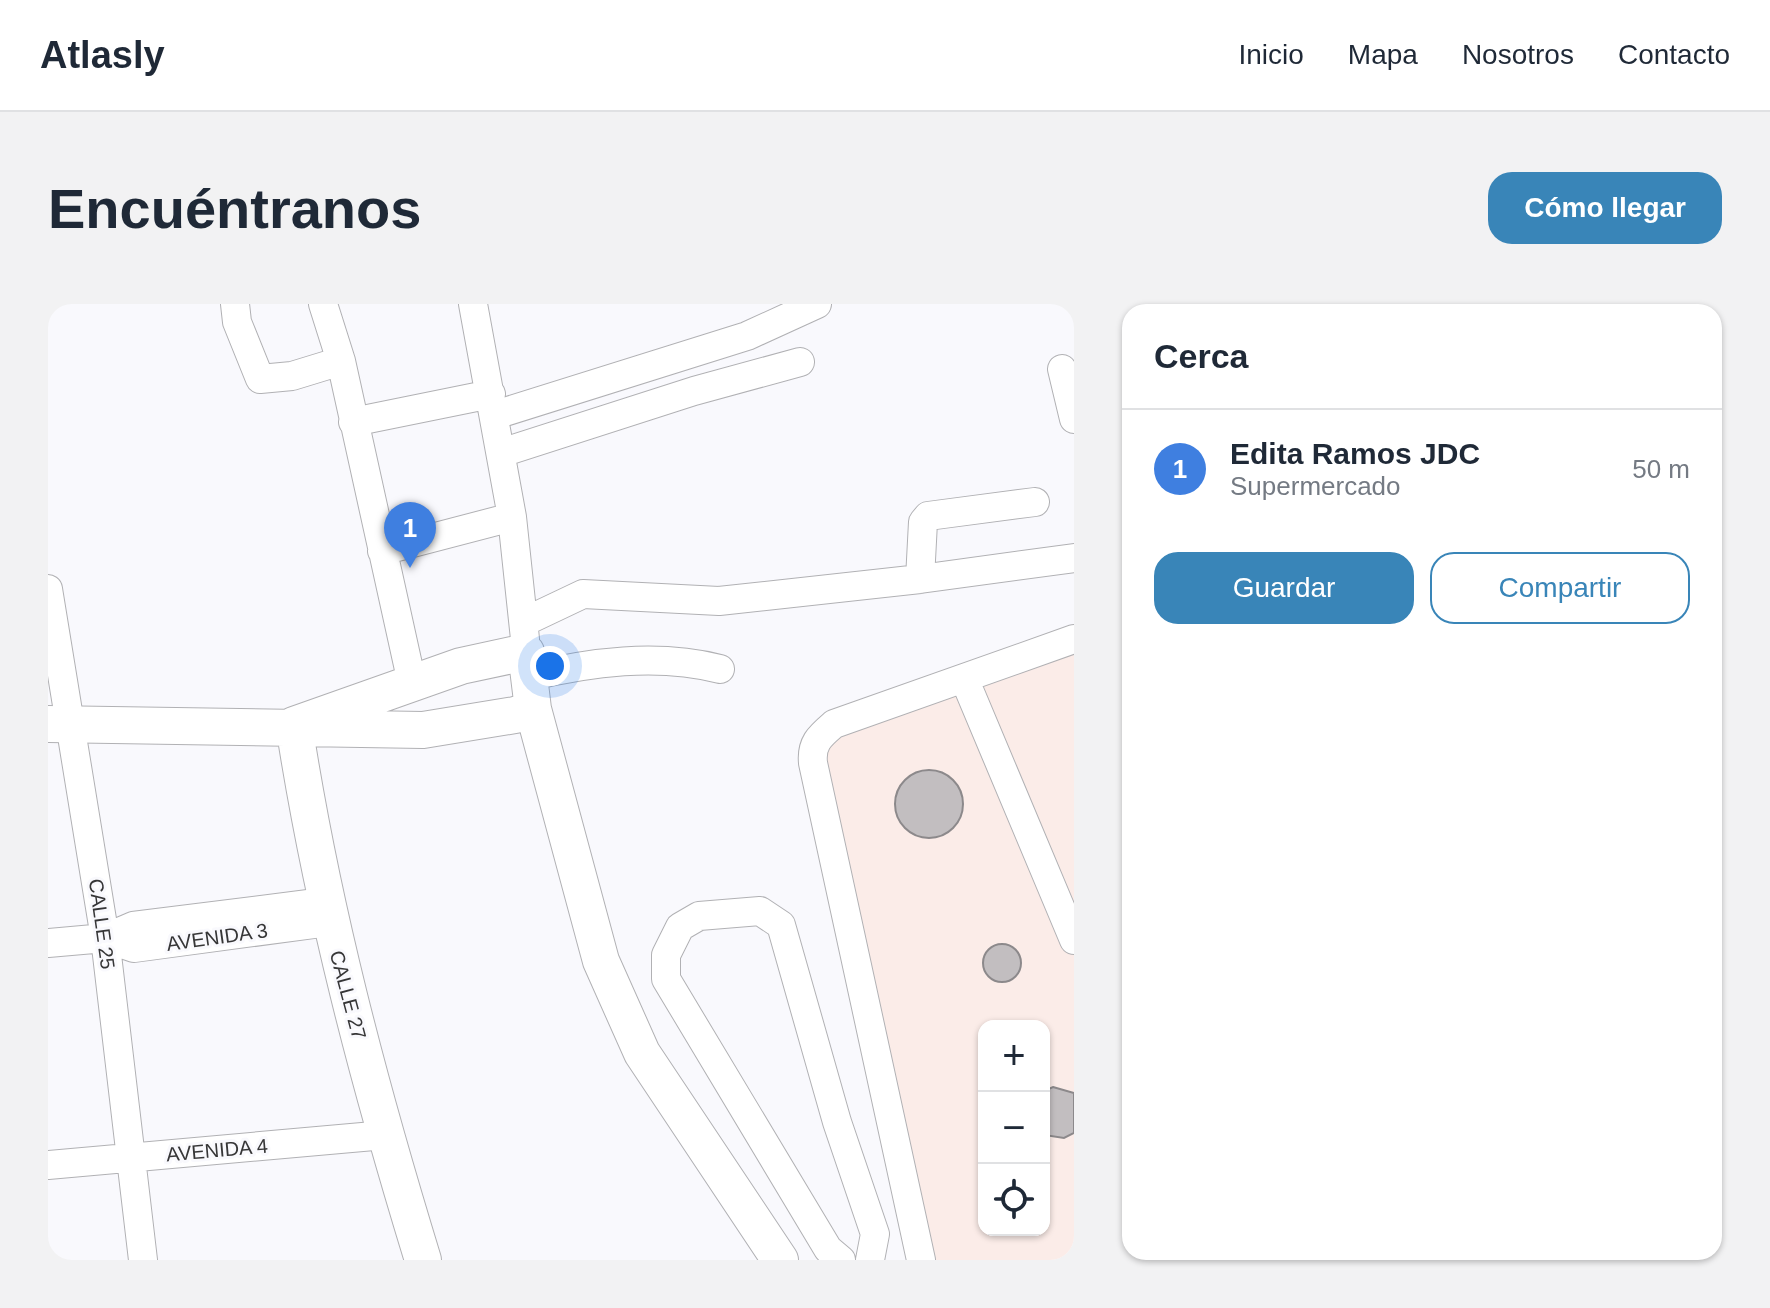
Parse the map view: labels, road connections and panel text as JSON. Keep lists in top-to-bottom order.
{
  "streets": {
    "main road": ["CALLE 27"],
    "street": ["CALLE 25", "AVENIDA 3", "AVENIDA 4"]
  },
  "crossings": [
    ["CALLE 25", "AVENIDA 3"],
    ["CALLE 25", "AVENIDA 4"],
    ["AVENIDA 3", "CALLE 27"],
    ["CALLE 27", "AVENIDA 4"]
  ],
  "page": {
    "header": "Atlasly",
    "nav": [
      "Inicio",
      "Mapa",
      "Nosotros",
      "Contacto"
    ],
    "buttons": [
      "Cómo llegar",
      ["Guardar", "Compartir"]
    ],
    "title": "Encuéntranos",
    "heading": "Cerca",
    "list": [
      {
        "mark": "1",
        "name": "Edita Ramos JDC",
        "note": "Supermercado",
        "value": "50 m"
      }
    ],
    "pins": "1",
    "map_buttons": ["+", "−"]
  }
}
